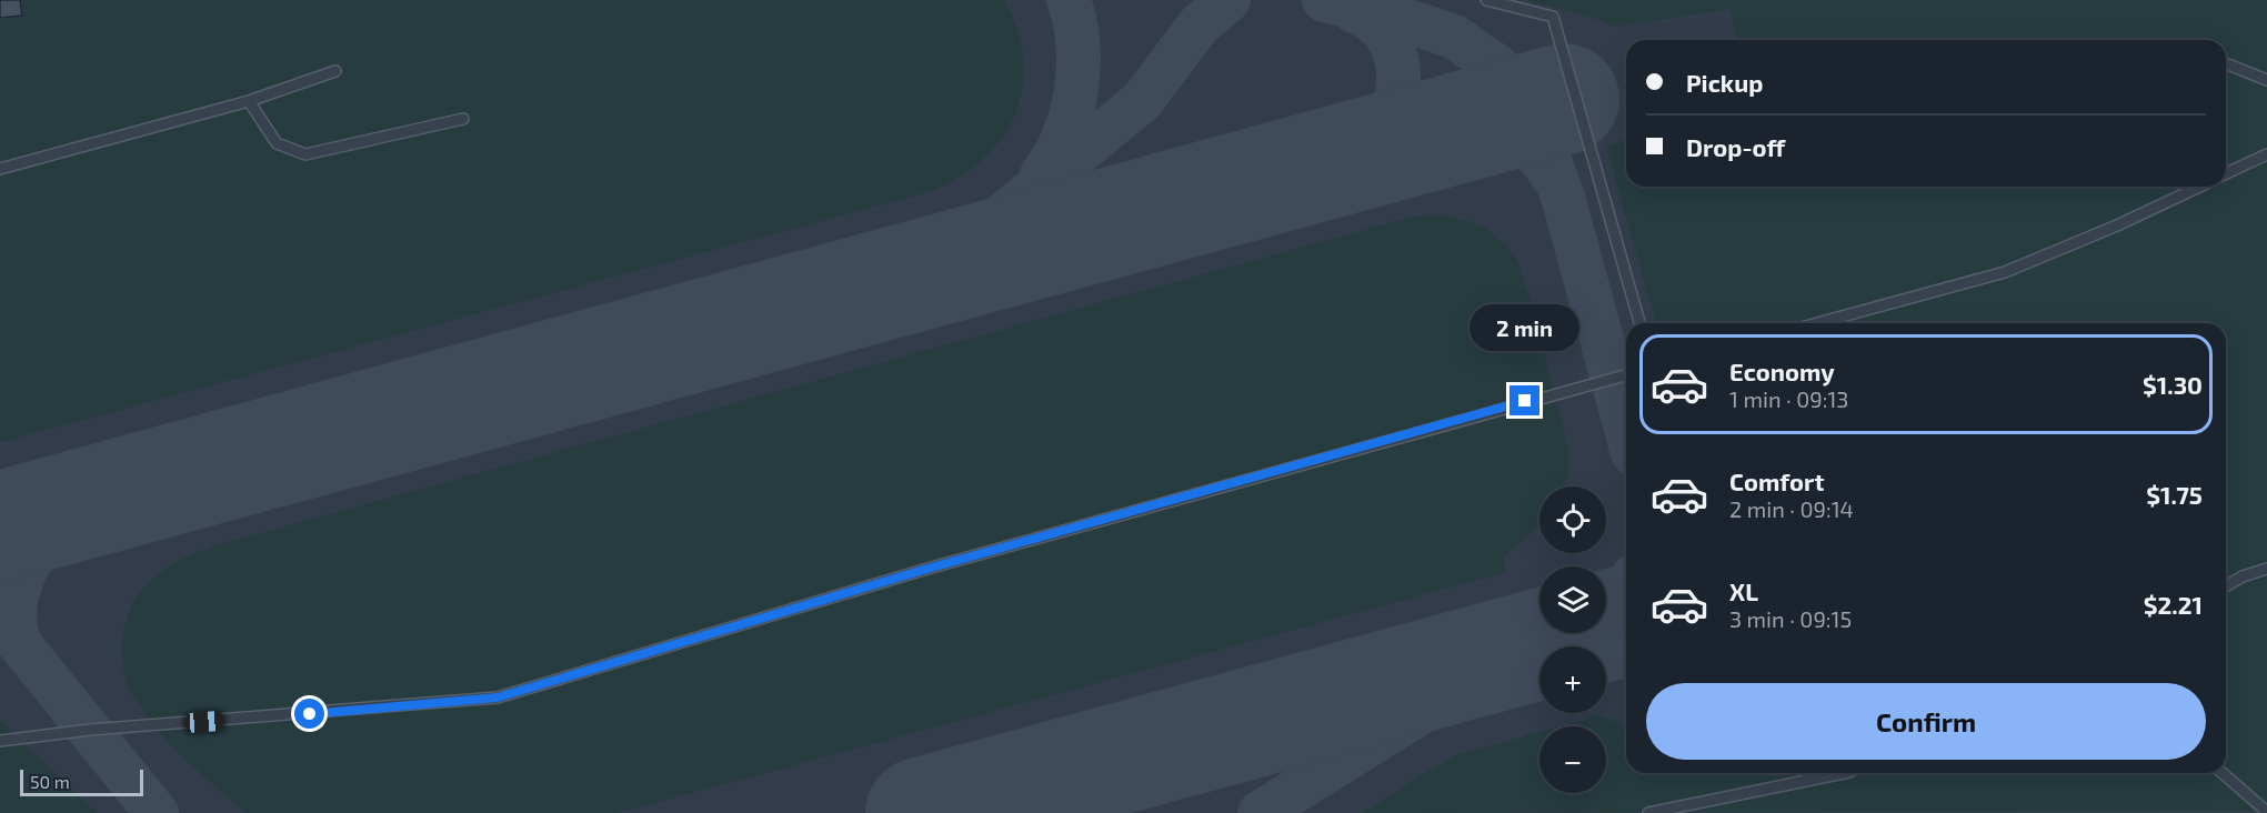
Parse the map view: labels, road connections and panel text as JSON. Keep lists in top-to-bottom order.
{
  "scale_bar": "50 m",
  "page": {
    "banner": ["Pickup", "Drop-off"],
    "bubble": "2 min",
    "list": [
      {
        "name": "Economy",
        "note": "1 min · 09:13",
        "value": "$1.30"
      },
      {
        "name": "Comfort",
        "note": "2 min · 09:14",
        "value": "$1.75"
      },
      {
        "name": "XL",
        "note": "3 min · 09:15",
        "value": "$2.21"
      }
    ],
    "map_buttons": ["+", "−"],
    "buttons": "Confirm",
    "scale": "50 m"
  }
}
